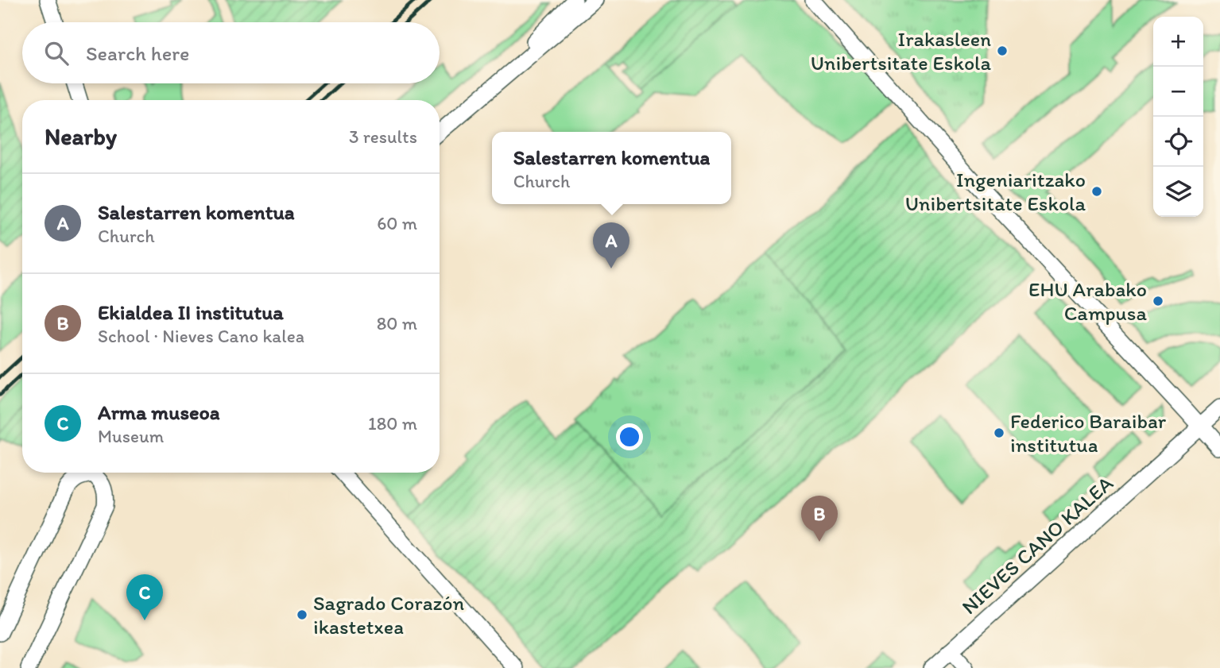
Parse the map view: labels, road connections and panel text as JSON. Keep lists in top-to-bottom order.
{
  "streets": {
    "street": ["NIEVES CANO KALEA"]
  },
  "places": [
    "Irakasleen Unibertsitate Eskola",
    "Ingeniaritzako Unibertsitate Eskola",
    "EHU Arabako Campusa",
    "Federico Baraibar institutua",
    "Sagrado Corazón ikastetxea"
  ],
  "page": {
    "map_buttons": ["+", "−"],
    "search": "Search here",
    "heading": ["Nearby", "3 results"],
    "popup": ["Salestarren komentua", "Church"],
    "list": [
      {
        "mark": "A",
        "name": "Salestarren komentua",
        "note": "Church",
        "value": "60 m"
      },
      {
        "mark": "B",
        "name": "Ekialdea II institutua",
        "note": "School · Nieves Cano kalea",
        "value": "80 m"
      },
      {
        "mark": "C",
        "name": "Arma museoa",
        "note": "Museum",
        "value": "180 m"
      }
    ],
    "pins": ["A", "B", "C"]
  }
}
